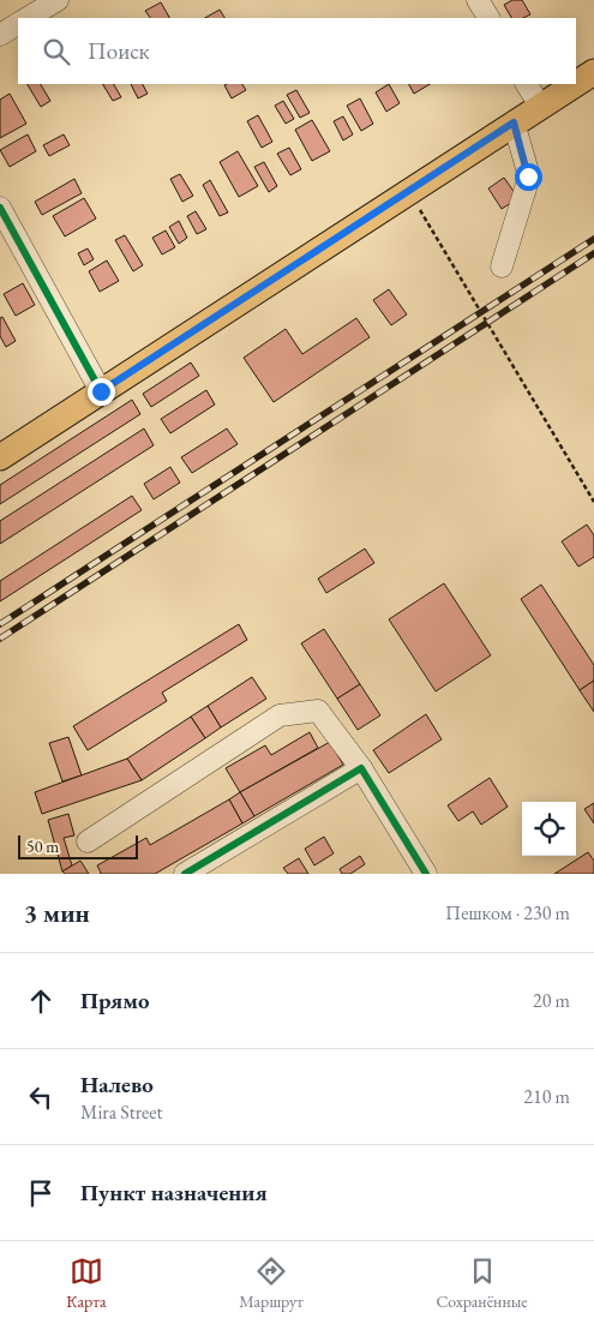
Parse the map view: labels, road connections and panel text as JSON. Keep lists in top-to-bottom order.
{
  "scale_bar": "50 m",
  "page": {
    "search": "Поиск",
    "scale": "50 m",
    "heading": ["3 мин", "Пешком · 230 m"],
    "list": [
      ["Прямо", "20 m"],
      ["Налево", "Mira Street", "210 m"],
      "Пункт назначения"
    ],
    "nav": ["Карта", "Маршрут", "Сохранённые"]
  }
}
